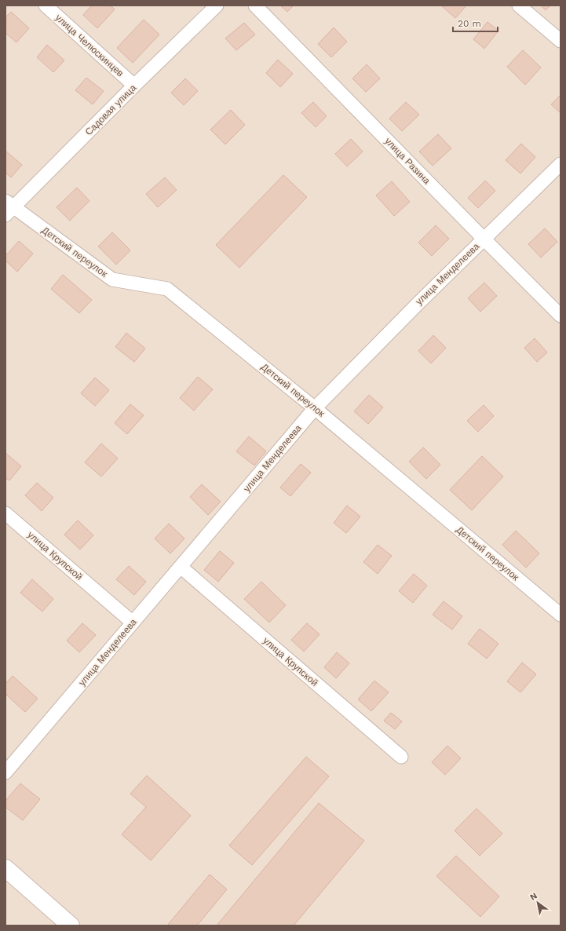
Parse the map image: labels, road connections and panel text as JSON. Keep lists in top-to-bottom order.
{
  "streets": {
    "street": [
      "улица Челюскинцев",
      "Садовая улица",
      "улица Разина",
      "Детский переулок",
      "улица Менделеева",
      "улица Крупской"
    ]
  },
  "crossings": [
    ["улица Челюскинцев", "Садовая улица"],
    ["Садовая улица", "Детский переулок"],
    ["улица Разина", "улица Менделеева"],
    ["Детский переулок", "улица Менделеева"],
    ["улица Менделеева", "улица Крупской"]
  ],
  "scale_bar": "20 m",
  "north": "top left"
}
